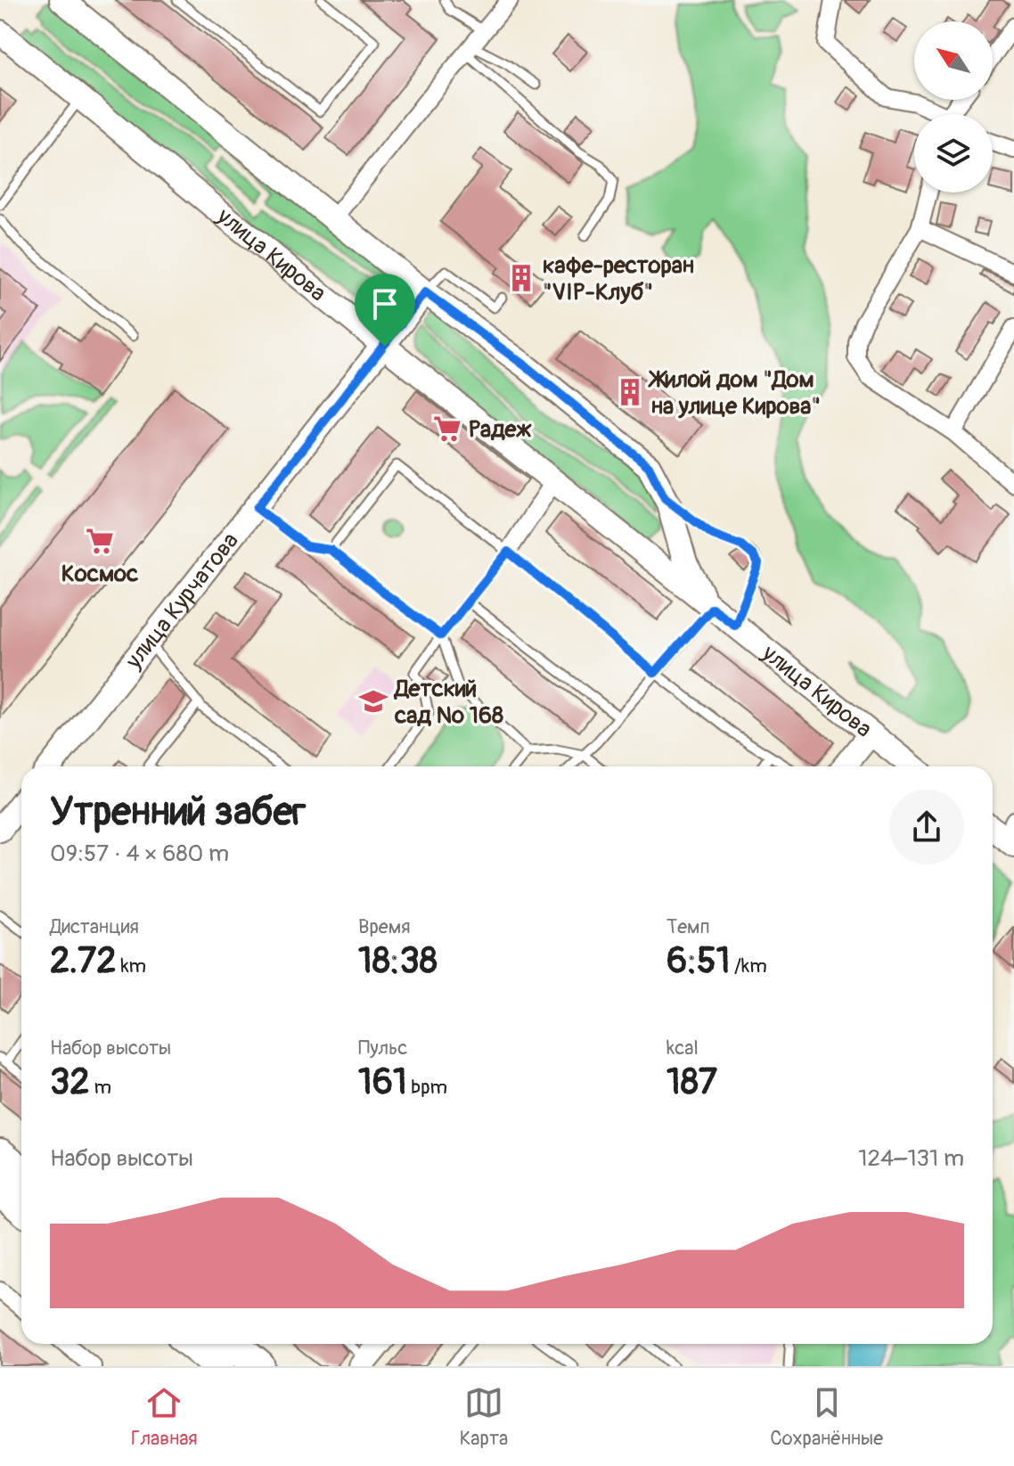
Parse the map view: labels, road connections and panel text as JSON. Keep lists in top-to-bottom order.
{
  "streets": {
    "main road": ["улица Кирова", "улица Курчатова"]
  },
  "crossings": [
    ["улица Кирова", "улица Курчатова"]
  ],
  "places": {
    "building": ["кафе-ресторан \"VIP-Клуб\"", "Жилой дом \"Дом на улице Кирова\""],
    "supermarket": ["Радеж", "Космос"],
    "school or university": ["Детский сад № 168"]
  },
  "north": "top left",
  "page": {
    "heading": ["Утренний забег", "09:57 · 4 × 680 m"],
    "stats": [
      ["Дистанция", "2.72 km"],
      ["Время", "18:38"],
      ["Темп", "6:51 /km"],
      ["Набор высоты", "32 m"],
      ["Пульс", "161 bpm"],
      ["kcal", "187"]
    ],
    "chart": ["Набор высоты", "124–131 m"],
    "tabs": ["Главная", "Карта", "Сохранённые"]
  }
}
